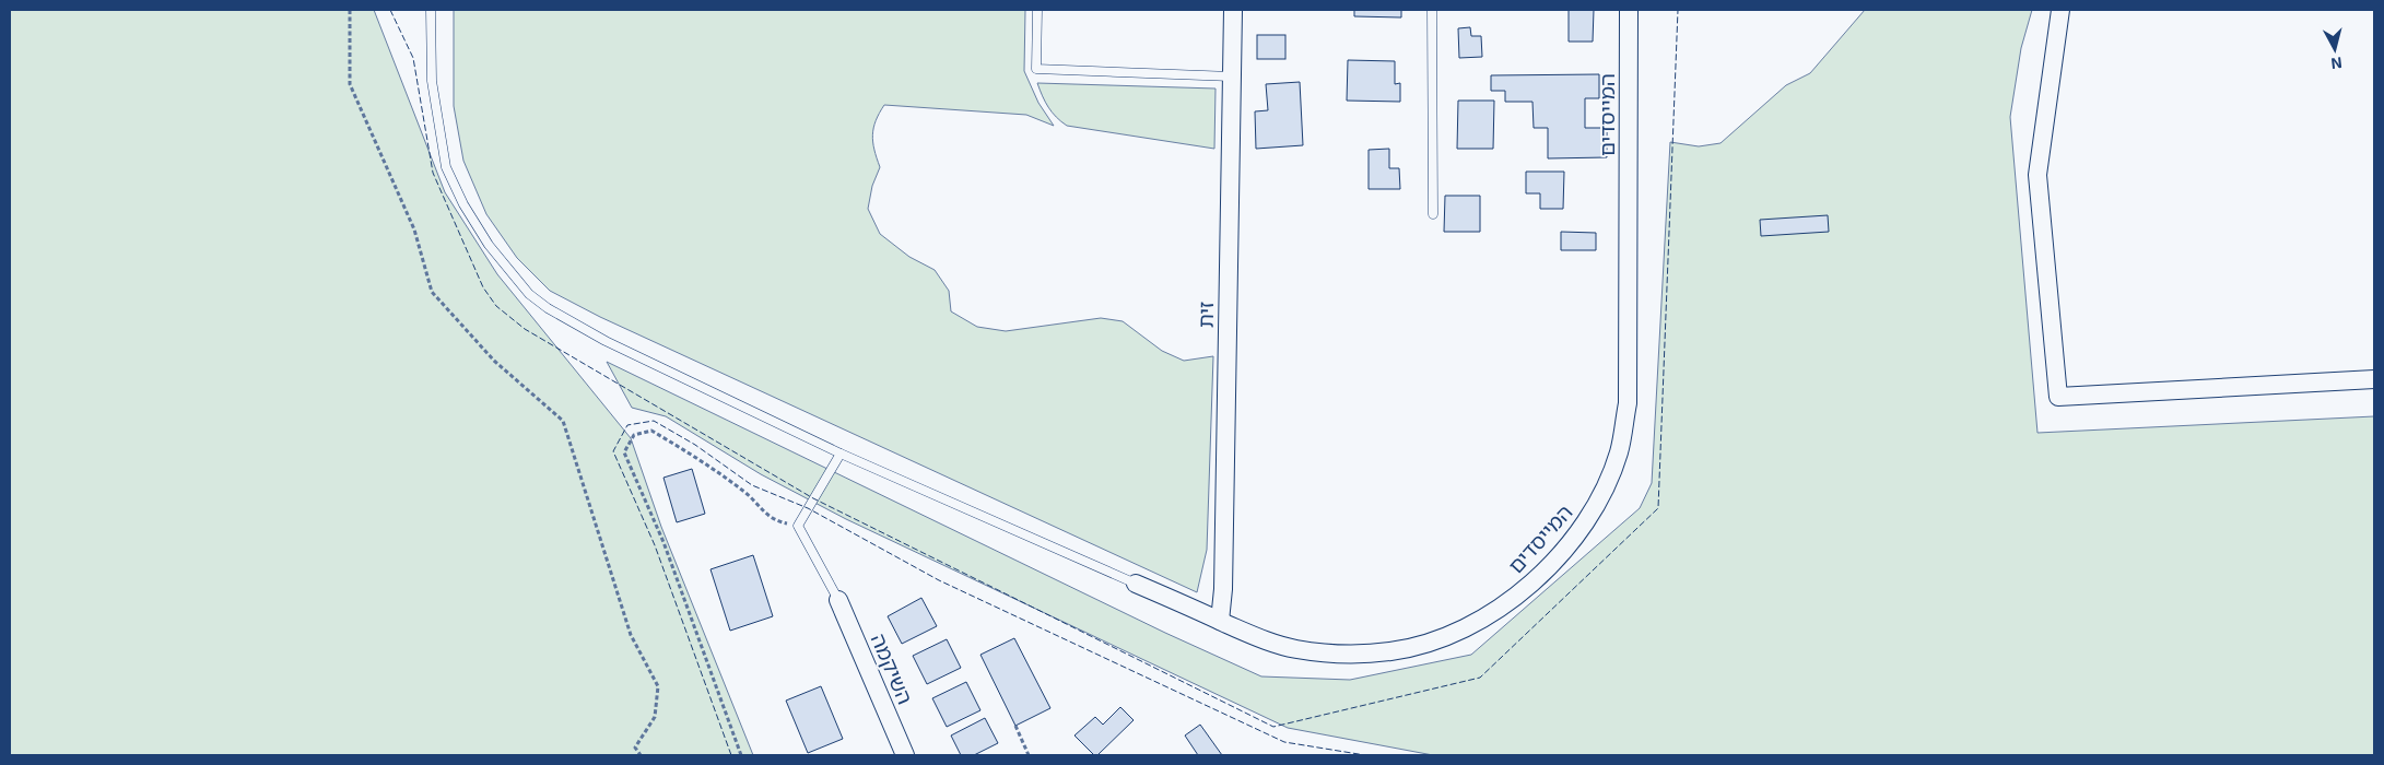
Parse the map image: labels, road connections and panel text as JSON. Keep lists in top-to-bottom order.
{
  "streets": {
    "street": ["המייסדים", "זית", "השיקמה"]
  },
  "crossings": [
    ["המייסדים", "זית"]
  ],
  "north": "bottom"
}
